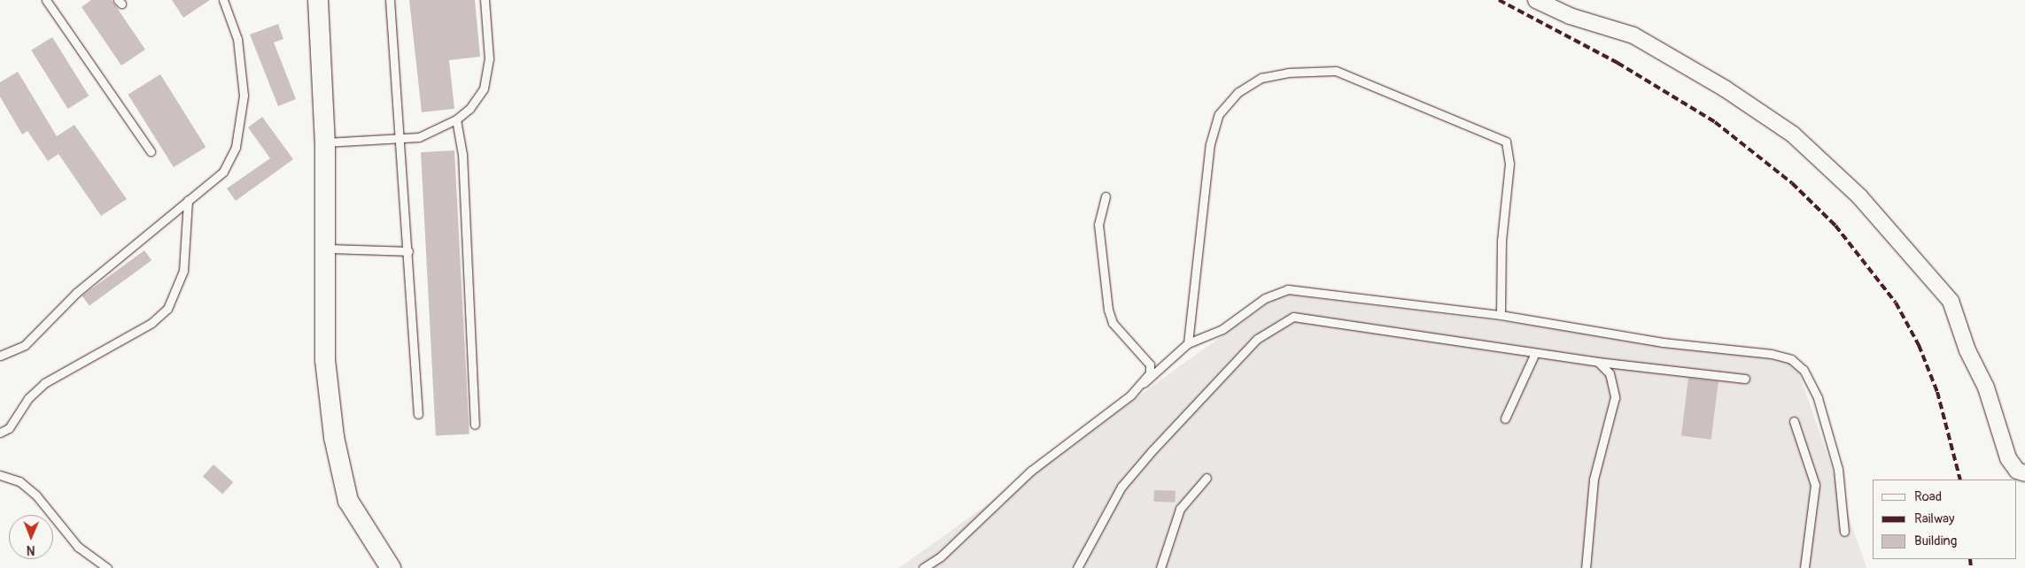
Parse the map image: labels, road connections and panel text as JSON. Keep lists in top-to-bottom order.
{
  "legend": ["Road", "Railway", "Building"],
  "north": "bottom"
}
